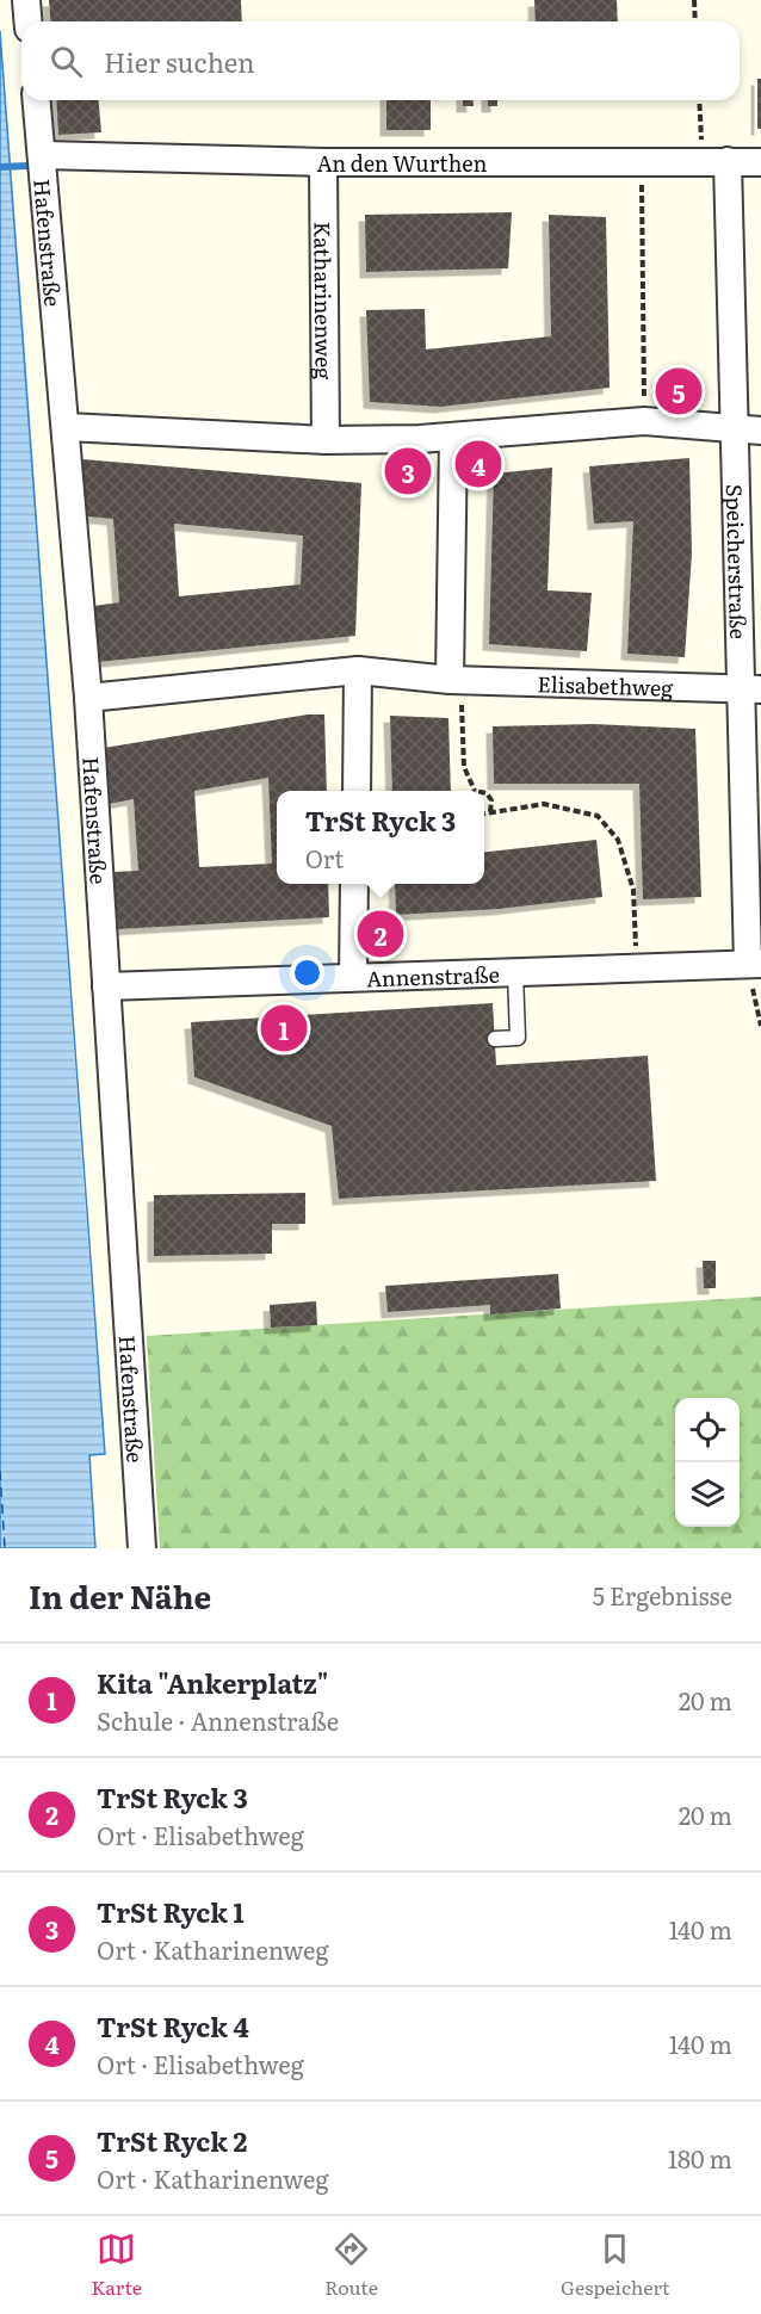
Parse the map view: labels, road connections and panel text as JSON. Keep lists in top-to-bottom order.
{
  "streets": {
    "street": [
      "An den Wurthen",
      "Hafenstraße",
      "Katharinenweg",
      "Speicherstraße",
      "Elisabethweg",
      "Annenstraße"
    ]
  },
  "crossings": [
    ["An den Wurthen", "Hafenstraße"],
    ["An den Wurthen", "Katharinenweg"],
    ["An den Wurthen", "Speicherstraße"],
    ["Hafenstraße", "Elisabethweg"],
    ["Hafenstraße", "Annenstraße"],
    ["Speicherstraße", "Elisabethweg"],
    ["Speicherstraße", "Annenstraße"]
  ],
  "page": {
    "search": "Hier suchen",
    "pins": [
      "5",
      "4",
      "3",
      "2",
      "1"
    ],
    "popup": ["TrSt Ryck 3", "Ort"],
    "heading": ["In der Nähe", "5 Ergebnisse"],
    "list": [
      {
        "mark": "1",
        "name": "Kita \"Ankerplatz\"",
        "note": "Schule · Annenstraße",
        "value": "20 m"
      },
      {
        "mark": "2",
        "name": "TrSt Ryck 3",
        "note": "Ort · Elisabethweg",
        "value": "20 m"
      },
      {
        "mark": "3",
        "name": "TrSt Ryck 1",
        "note": "Ort · Katharinenweg",
        "value": "140 m"
      },
      {
        "mark": "4",
        "name": "TrSt Ryck 4",
        "note": "Ort · Elisabethweg",
        "value": "140 m"
      },
      {
        "mark": "5",
        "name": "TrSt Ryck 2",
        "note": "Ort · Katharinenweg",
        "value": "180 m"
      }
    ],
    "nav": ["Karte", "Route", "Gespeichert"]
  }
}
